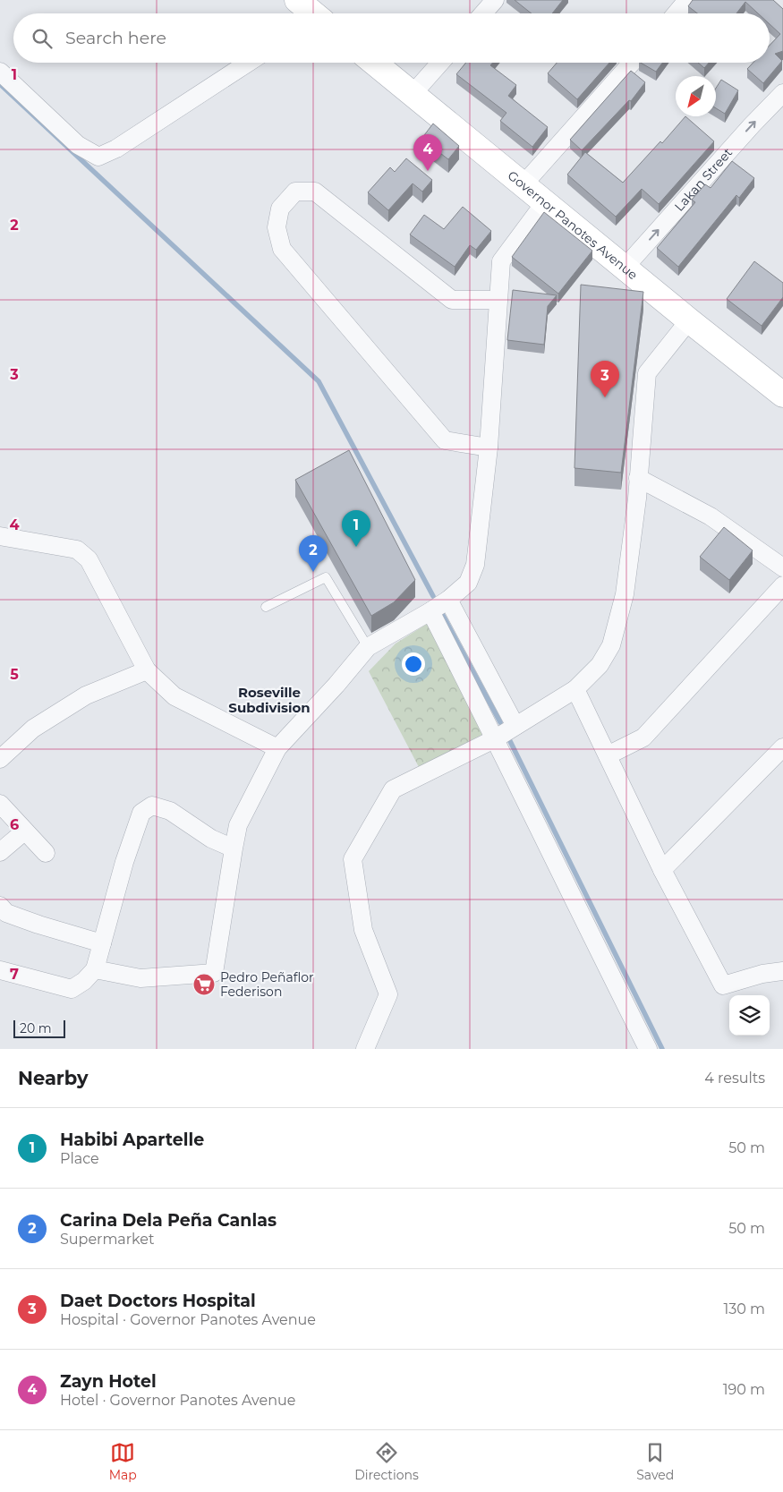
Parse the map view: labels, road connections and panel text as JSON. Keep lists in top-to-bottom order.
{
  "streets": {
    "main road": ["Governor Panotes Avenue"],
    "street": ["Lakan Street"]
  },
  "crossings": [
    ["Lakan Street", "Governor Panotes Avenue"]
  ],
  "districts": ["Roseville Subdivision"],
  "places": {
    "supermarket": ["Pedro Peñaflor Federison"]
  },
  "scale_bar": "20 m",
  "north": "bottom left",
  "page": {
    "search": "Search here",
    "pins": [
      "4",
      "3",
      "1",
      "2"
    ],
    "scale": "20 m",
    "heading": ["Nearby", "4 results"],
    "list": [
      {
        "mark": "1",
        "name": "Habibi Apartelle",
        "note": "Place",
        "value": "50 m"
      },
      {
        "mark": "2",
        "name": "Carina Dela Peña Canlas",
        "note": "Supermarket",
        "value": "50 m"
      },
      {
        "mark": "3",
        "name": "Daet Doctors Hospital",
        "note": "Hospital · Governor Panotes Avenue",
        "value": "130 m"
      },
      {
        "mark": "4",
        "name": "Zayn Hotel",
        "note": "Hotel · Governor Panotes Avenue",
        "value": "190 m"
      }
    ],
    "nav": ["Map", "Directions", "Saved"]
  },
  "grid": {
    "rows": [
      "1",
      "2",
      "3",
      "4",
      "5",
      "6",
      "7"
    ]
  }
}
